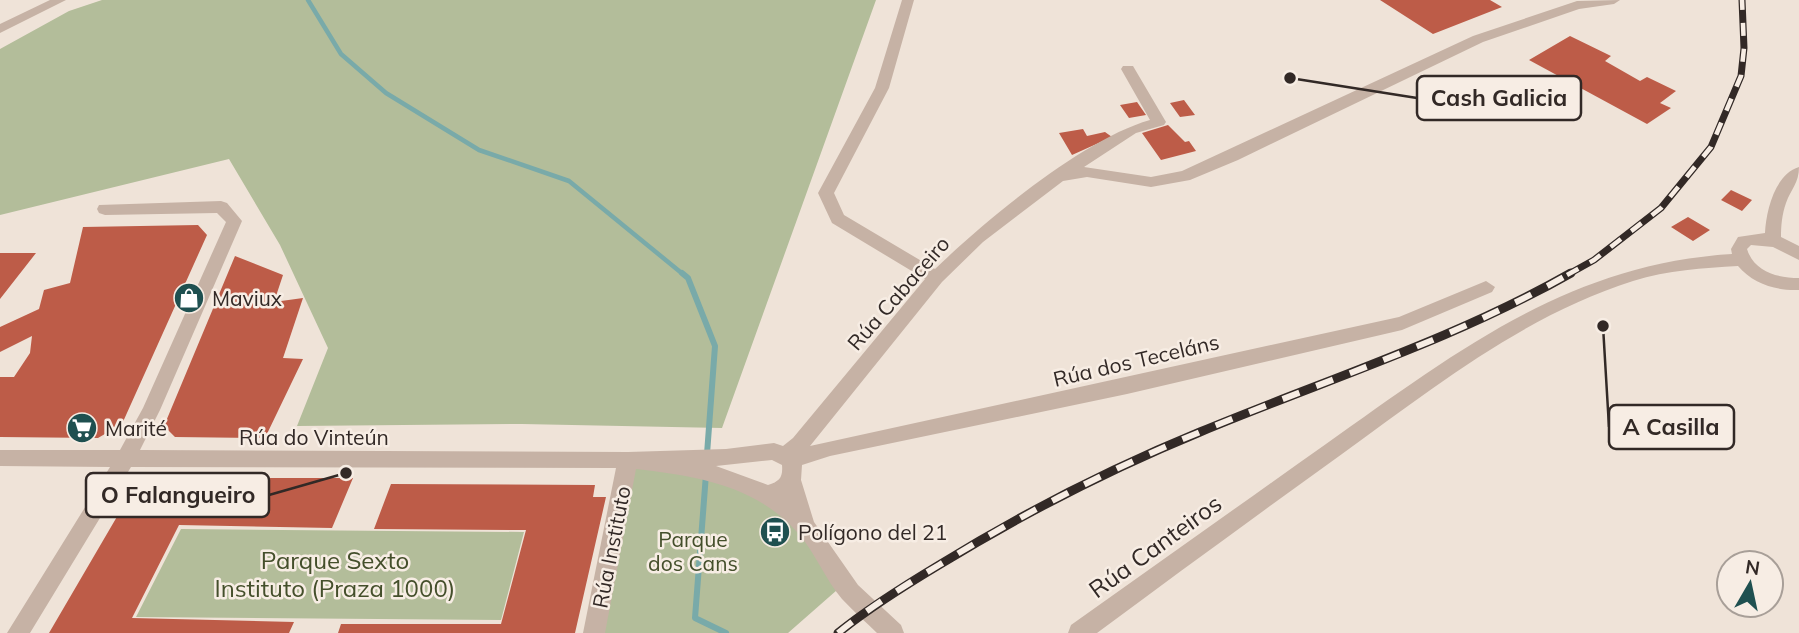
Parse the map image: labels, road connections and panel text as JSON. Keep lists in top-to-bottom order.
{
  "streets": {
    "street": [
      "Rúa Cabaceiro",
      "Rúa dos Teceláns",
      "Rúa do Vinteún",
      "Rúa Canteiros",
      "Rúa Instituto"
    ]
  },
  "crossings": [
    ["Rúa Cabaceiro", "Rúa dos Teceláns"],
    ["Rúa do Vinteún", "Rúa Instituto"]
  ],
  "parks": ["Parque dos Cans", "Parque Sexto Instituto (Praza 1000)"],
  "places": {
    "other": ["Cash Galicia", "A Casilla", "O Falangueiro"],
    "shop": ["Maviux"],
    "supermarket": ["Marité"],
    "bus stop": ["Polígono del 21"]
  },
  "north": "top"
}
